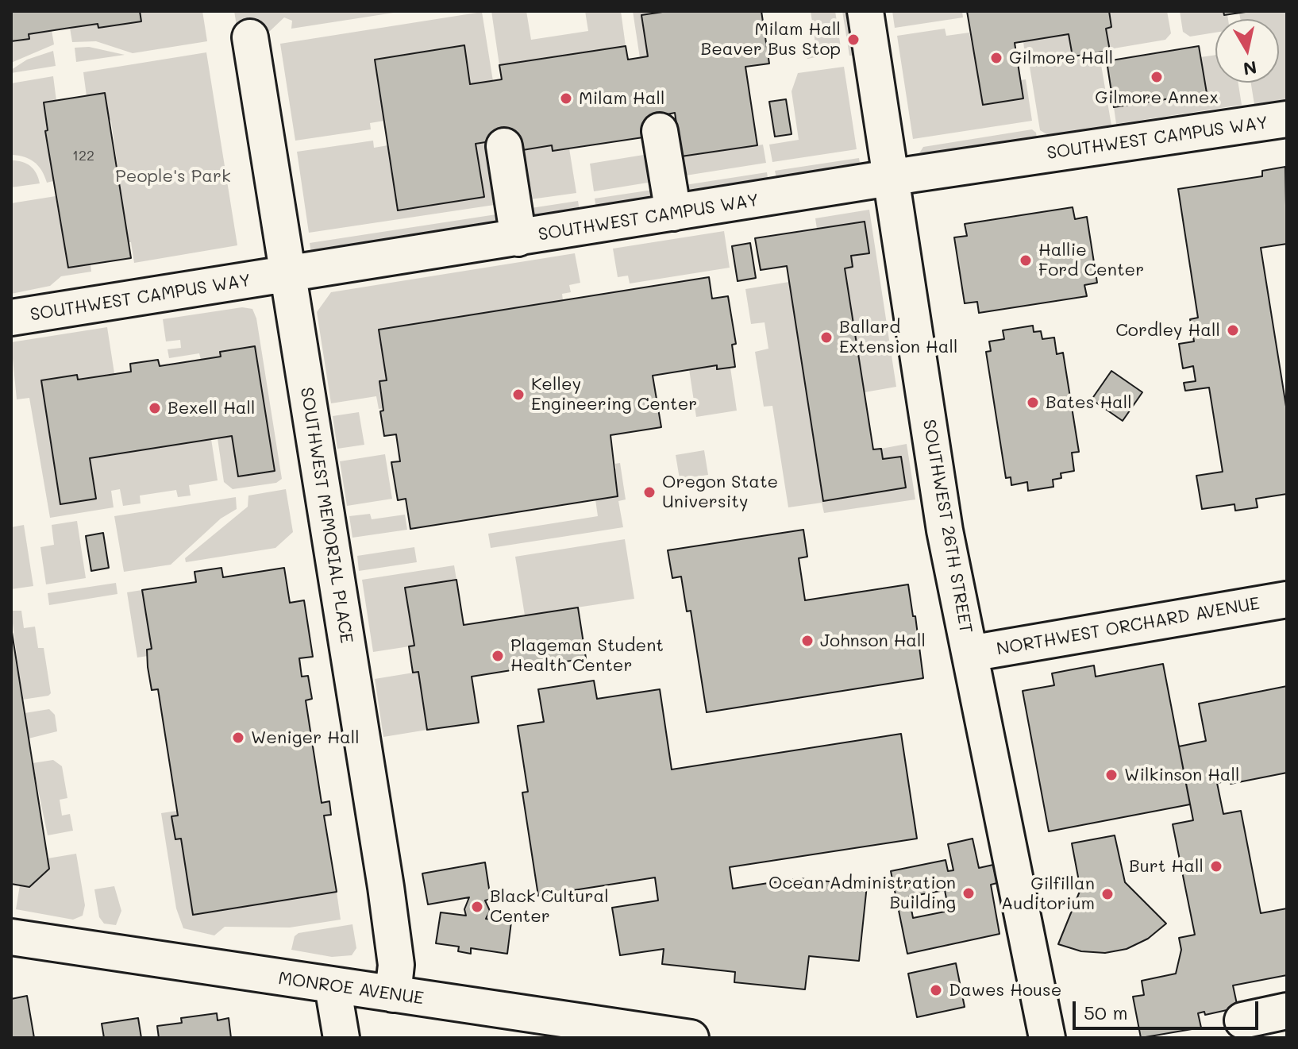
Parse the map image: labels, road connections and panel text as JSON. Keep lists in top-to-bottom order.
{
  "streets": {
    "street": [
      "SOUTHWEST CAMPUS WAY",
      "SOUTHWEST MEMORIAL PLACE",
      "SOUTHWEST 26TH STREET",
      "NORTHWEST ORCHARD AVENUE",
      "MONROE AVENUE"
    ]
  },
  "crossings": [
    ["SOUTHWEST CAMPUS WAY", "SOUTHWEST MEMORIAL PLACE"],
    ["SOUTHWEST CAMPUS WAY", "SOUTHWEST 26TH STREET"],
    ["SOUTHWEST MEMORIAL PLACE", "MONROE AVENUE"],
    ["SOUTHWEST 26TH STREET", "NORTHWEST ORCHARD AVENUE"]
  ],
  "parks": ["People's Park"],
  "places": [
    "Milam Hall Beaver Bus Stop",
    "Gilmore Hall",
    "Gilmore Annex",
    "Milam Hall",
    "Hallie Ford Center",
    "Cordley Hall",
    "Ballard Extension Hall",
    "Kelley Engineering Center",
    "Bates Hall",
    "Bexell Hall",
    "Oregon State University",
    "Johnson Hall",
    "Plageman Student Health Center",
    "Weniger Hall",
    "Wilkinson Hall",
    "Burt Hall",
    "Ocean Administration Building",
    "Gilfillan Auditorium",
    "Black Cultural Center",
    "Dawes House"
  ],
  "house_numbers": ["122"],
  "scale_bar": "50 m",
  "north": "bottom"
}
